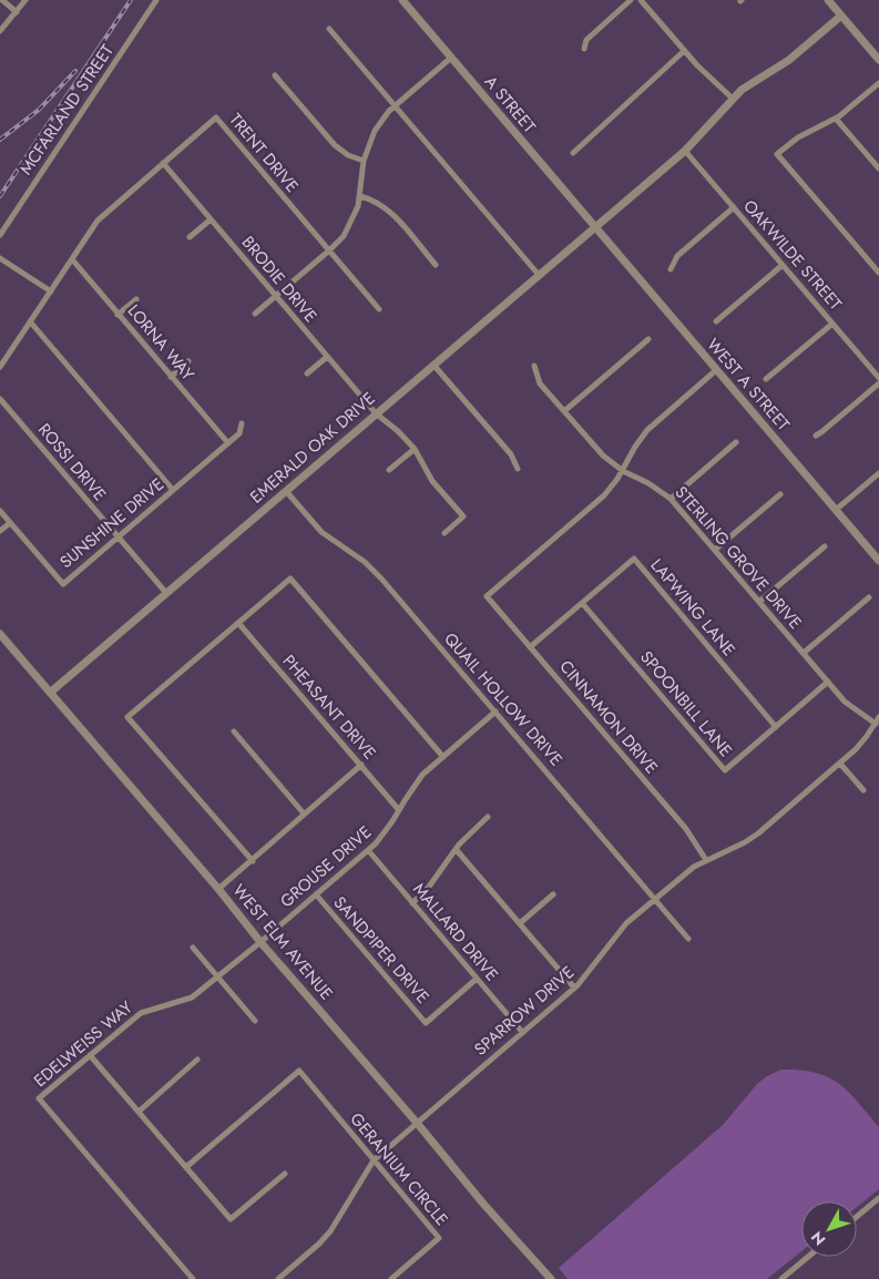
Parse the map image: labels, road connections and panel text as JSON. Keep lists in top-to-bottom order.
{
  "streets": {
    "street": [
      "A STREET",
      "MCFARLAND STREET",
      "TRENT DRIVE",
      "OAKWILDE STREET",
      "BRODIE DRIVE",
      "LORNA WAY",
      "WEST A STREET",
      "EMERALD OAK DRIVE",
      "ROSSI DRIVE",
      "SUNSHINE DRIVE",
      "STERLING GROVE DRIVE",
      "LAPWING LANE",
      "QUAIL HOLLOW DRIVE",
      "SPOONBILL LANE",
      "PHEASANT DRIVE",
      "CINNAMON DRIVE",
      "GROUSE DRIVE",
      "MALLARD DRIVE",
      "WEST ELM AVENUE",
      "SANDPIPER DRIVE",
      "SPARROW DRIVE",
      "EDELWEISS WAY",
      "GERANIUM CIRCLE"
    ]
  },
  "crossings": [
    ["A STREET", "WEST A STREET"],
    ["A STREET", "EMERALD OAK DRIVE"],
    ["TRENT DRIVE", "BRODIE DRIVE"],
    ["TRENT DRIVE", "LORNA WAY"],
    ["OAKWILDE STREET", "EMERALD OAK DRIVE"],
    ["BRODIE DRIVE", "EMERALD OAK DRIVE"],
    ["LORNA WAY", "SUNSHINE DRIVE"],
    ["WEST A STREET", "EMERALD OAK DRIVE"],
    ["EMERALD OAK DRIVE", "ROSSI DRIVE"],
    ["EMERALD OAK DRIVE", "QUAIL HOLLOW DRIVE"],
    ["EMERALD OAK DRIVE", "WEST ELM AVENUE"],
    ["ROSSI DRIVE", "SUNSHINE DRIVE"],
    ["STERLING GROVE DRIVE", "SPOONBILL LANE"],
    ["STERLING GROVE DRIVE", "CINNAMON DRIVE"],
    ["STERLING GROVE DRIVE", "SPARROW DRIVE"],
    ["LAPWING LANE", "SPOONBILL LANE"],
    ["LAPWING LANE", "CINNAMON DRIVE"],
    ["QUAIL HOLLOW DRIVE", "GROUSE DRIVE"],
    ["QUAIL HOLLOW DRIVE", "SPARROW DRIVE"],
    ["PHEASANT DRIVE", "GROUSE DRIVE"],
    ["CINNAMON DRIVE", "SPARROW DRIVE"],
    ["GROUSE DRIVE", "MALLARD DRIVE"],
    ["GROUSE DRIVE", "WEST ELM AVENUE"],
    ["GROUSE DRIVE", "SANDPIPER DRIVE"],
    ["GROUSE DRIVE", "EDELWEISS WAY"],
    ["MALLARD DRIVE", "SANDPIPER DRIVE"],
    ["MALLARD DRIVE", "SPARROW DRIVE"],
    ["WEST ELM AVENUE", "SPARROW DRIVE"],
    ["WEST ELM AVENUE", "EDELWEISS WAY"],
    ["SPARROW DRIVE", "GERANIUM CIRCLE"]
  ],
  "north": "bottom left"
}
